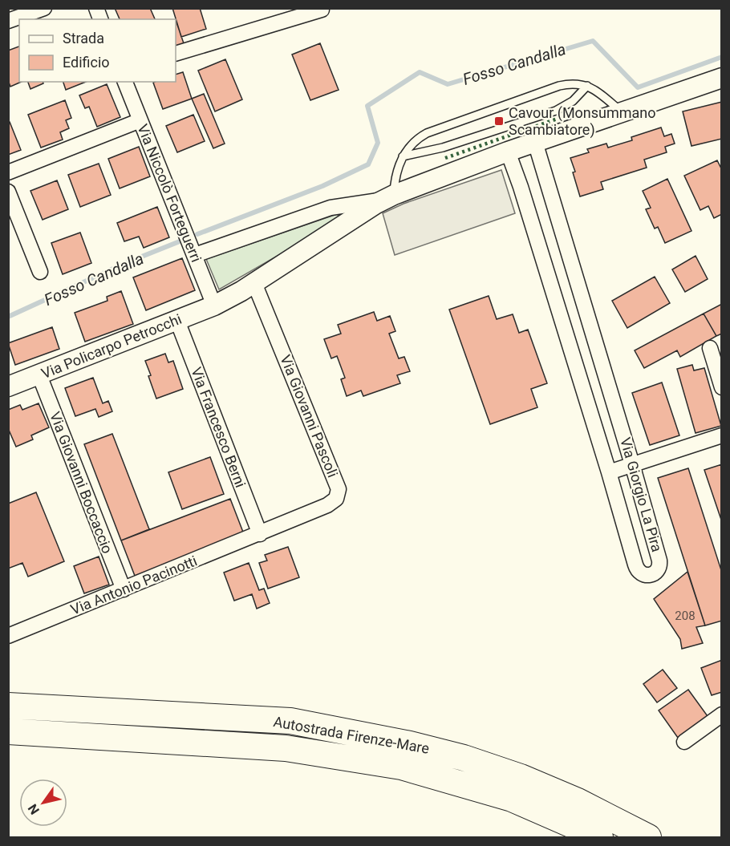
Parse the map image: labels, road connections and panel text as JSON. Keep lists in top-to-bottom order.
{
  "streets": {
    "highway": ["Autostrada Firenze-Mare"],
    "main road": ["Via Policarpo Petrocchi"],
    "street": [
      "Via Niccolò Forteguerri",
      "Via Giovanni Pascoli",
      "Via Francesco Berni",
      "Via Giovanni Boccaccio",
      "Via Giorgio La Pira",
      "Via Antonio Pacinotti"
    ]
  },
  "crossings": [
    ["Via Niccolò Forteguerri", "Via Policarpo Petrocchi"],
    ["Via Policarpo Petrocchi", "Via Giovanni Pascoli"],
    ["Via Policarpo Petrocchi", "Via Francesco Berni"],
    ["Via Policarpo Petrocchi", "Via Giovanni Boccaccio"],
    ["Via Policarpo Petrocchi", "Via Giorgio La Pira"],
    ["Via Giovanni Pascoli", "Via Francesco Berni"],
    ["Via Giovanni Pascoli", "Via Antonio Pacinotti"],
    ["Via Francesco Berni", "Via Antonio Pacinotti"],
    ["Via Giovanni Boccaccio", "Via Antonio Pacinotti"]
  ],
  "water": ["Fosso Candalla"],
  "places": {
    "transit": ["Cavour (Monsummano Scambiatore)"]
  },
  "house_numbers": ["208"],
  "legend": ["Strada", "Edificio"],
  "north": "bottom left"
}
